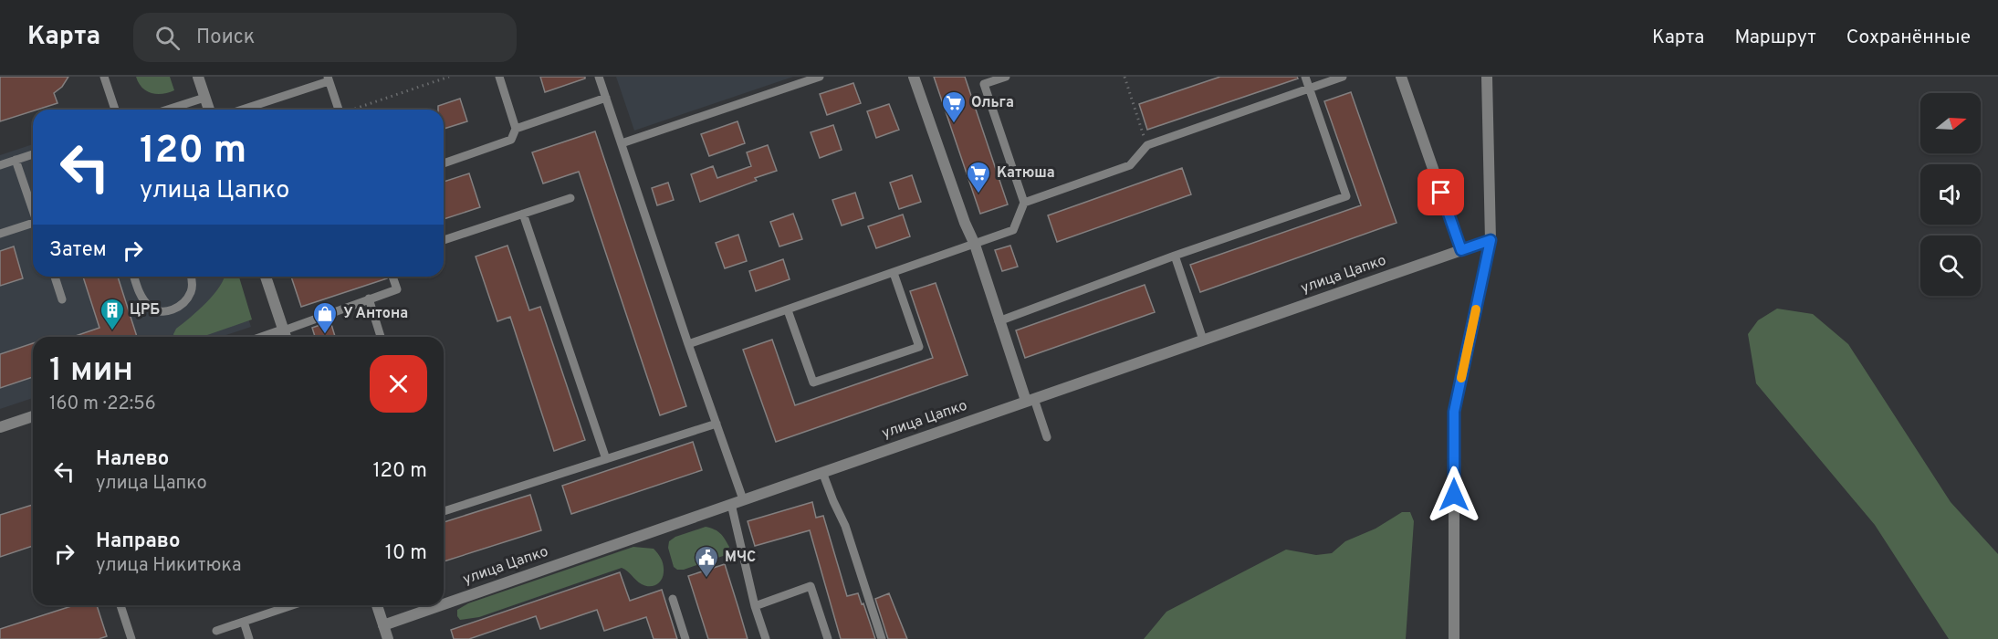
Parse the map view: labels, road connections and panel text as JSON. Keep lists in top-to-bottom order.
{
  "streets": {
    "street": ["улица Цапко"]
  },
  "places": {
    "supermarket": ["Ольга", "Катюша"],
    "building": ["ЦРБ"],
    "shop": ["У Антона"],
    "public building": ["МЧС"]
  },
  "north": "right",
  "page": {
    "header": "Карта",
    "search": "Поиск",
    "nav": ["Карта", "Маршрут", "Сохранённые"],
    "turn": ["120 m", "улица Цапко"],
    "then": "Затем",
    "heading": ["1 мин", "160 m · 22:56"],
    "list": [
      {
        "name": "Налево",
        "note": "улица Цапко",
        "value": "120 m"
      },
      {
        "name": "Направо",
        "note": "улица Никитюка",
        "value": "10 m"
      }
    ]
  }
}
